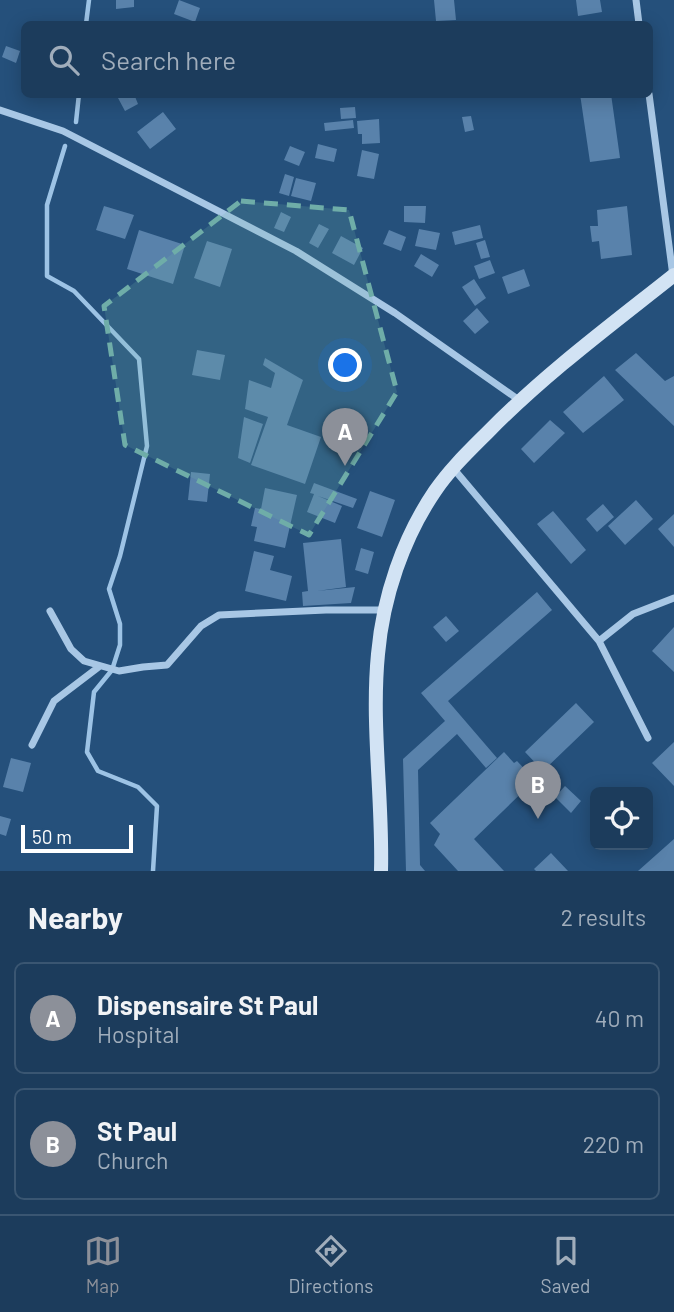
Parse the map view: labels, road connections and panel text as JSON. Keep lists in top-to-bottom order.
{
  "scale_bar": "50 m",
  "page": {
    "search": "Search here",
    "pins": ["A", "B"],
    "scale": "50 m",
    "heading": ["Nearby", "2 results"],
    "list": [
      {
        "mark": "A",
        "name": "Dispensaire St Paul",
        "note": "Hospital",
        "value": "40 m"
      },
      {
        "mark": "B",
        "name": "St Paul",
        "note": "Church",
        "value": "220 m"
      }
    ],
    "nav": ["Map", "Directions", "Saved"]
  }
}
